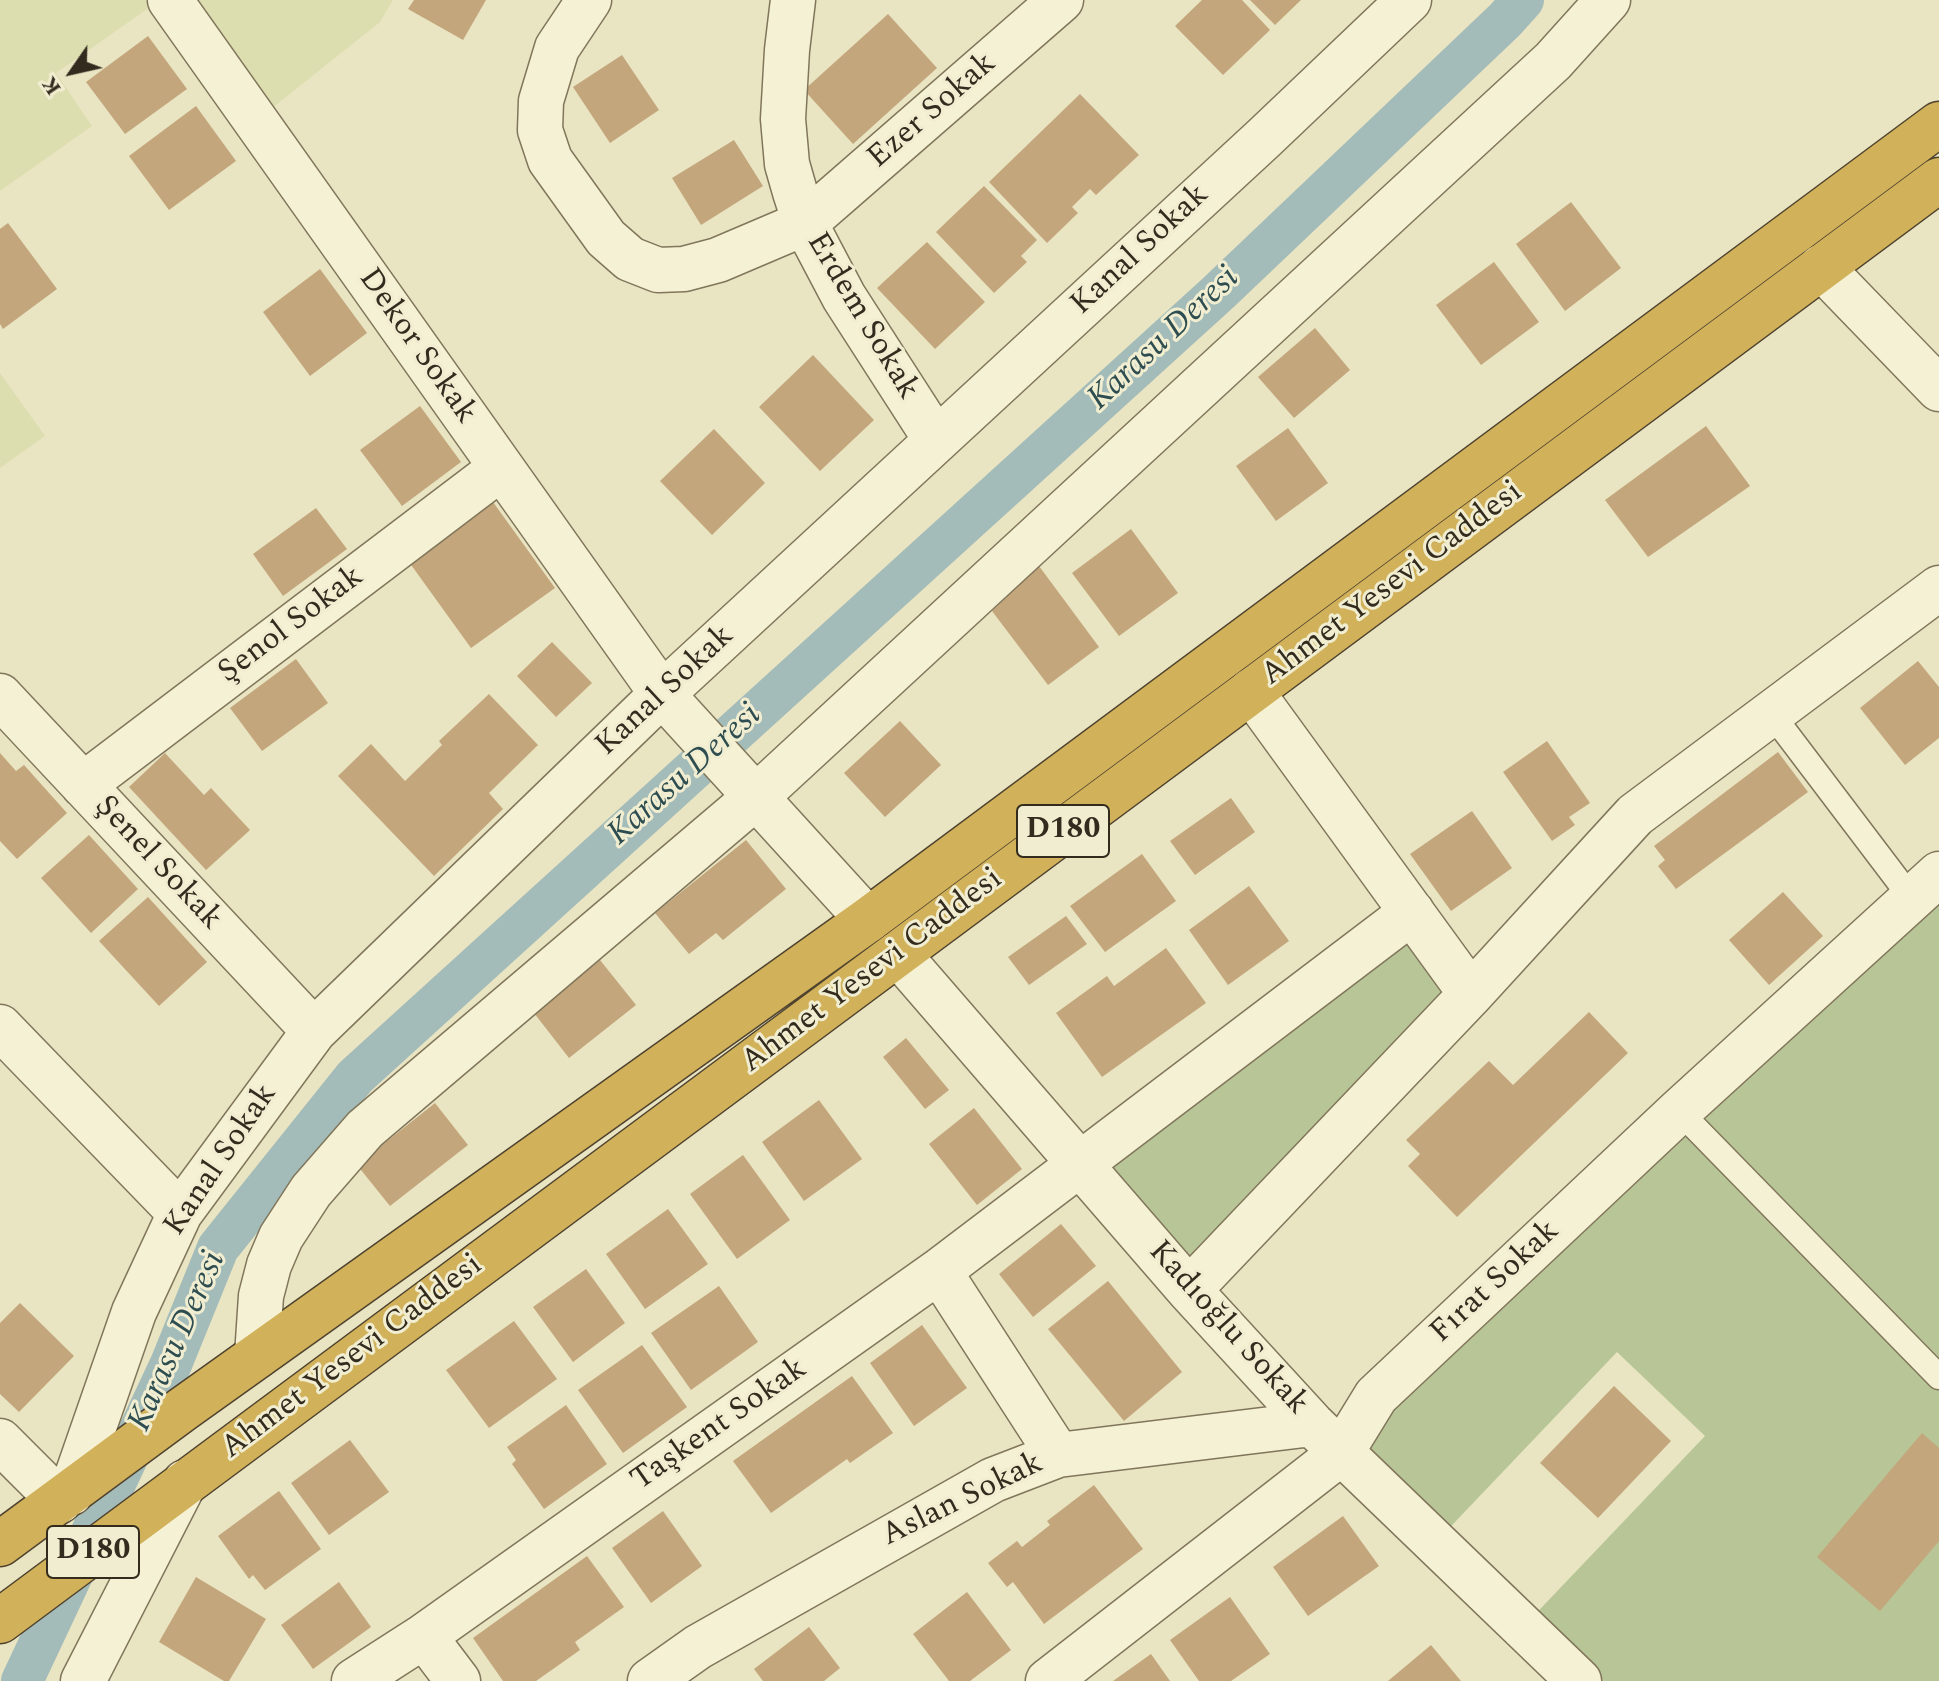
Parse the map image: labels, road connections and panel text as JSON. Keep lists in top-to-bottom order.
{
  "streets": {
    "highway": ["Ahmet Yesevi Caddesi", "D180"],
    "street": [
      "Ezer Sokak",
      "Kanal Sokak",
      "Erdem Sokak",
      "Dekor Sokak",
      "Şenol Sokak",
      "Şenel Sokak",
      "Fırat Sokak",
      "Kadıoğlu Sokak",
      "Taşkent Sokak",
      "Aslan Sokak"
    ]
  },
  "crossings": [
    ["Ezer Sokak", "Erdem Sokak"],
    ["Kanal Sokak", "Erdem Sokak"],
    ["Kanal Sokak", "Dekor Sokak"],
    ["Kanal Sokak", "Ahmet Yesevi Caddesi"],
    ["Kanal Sokak", "Şenel Sokak"],
    ["Dekor Sokak", "Ahmet Yesevi Caddesi"],
    ["Dekor Sokak", "Şenol Sokak"],
    ["Ahmet Yesevi Caddesi", "Kadıoğlu Sokak"],
    ["Şenol Sokak", "Şenel Sokak"],
    ["Fırat Sokak", "Kadıoğlu Sokak"],
    ["Fırat Sokak", "Aslan Sokak"],
    ["Kadıoğlu Sokak", "Taşkent Sokak"],
    ["Kadıoğlu Sokak", "Aslan Sokak"]
  ],
  "water": ["Karasu Deresi"],
  "north": "bottom left"
}
